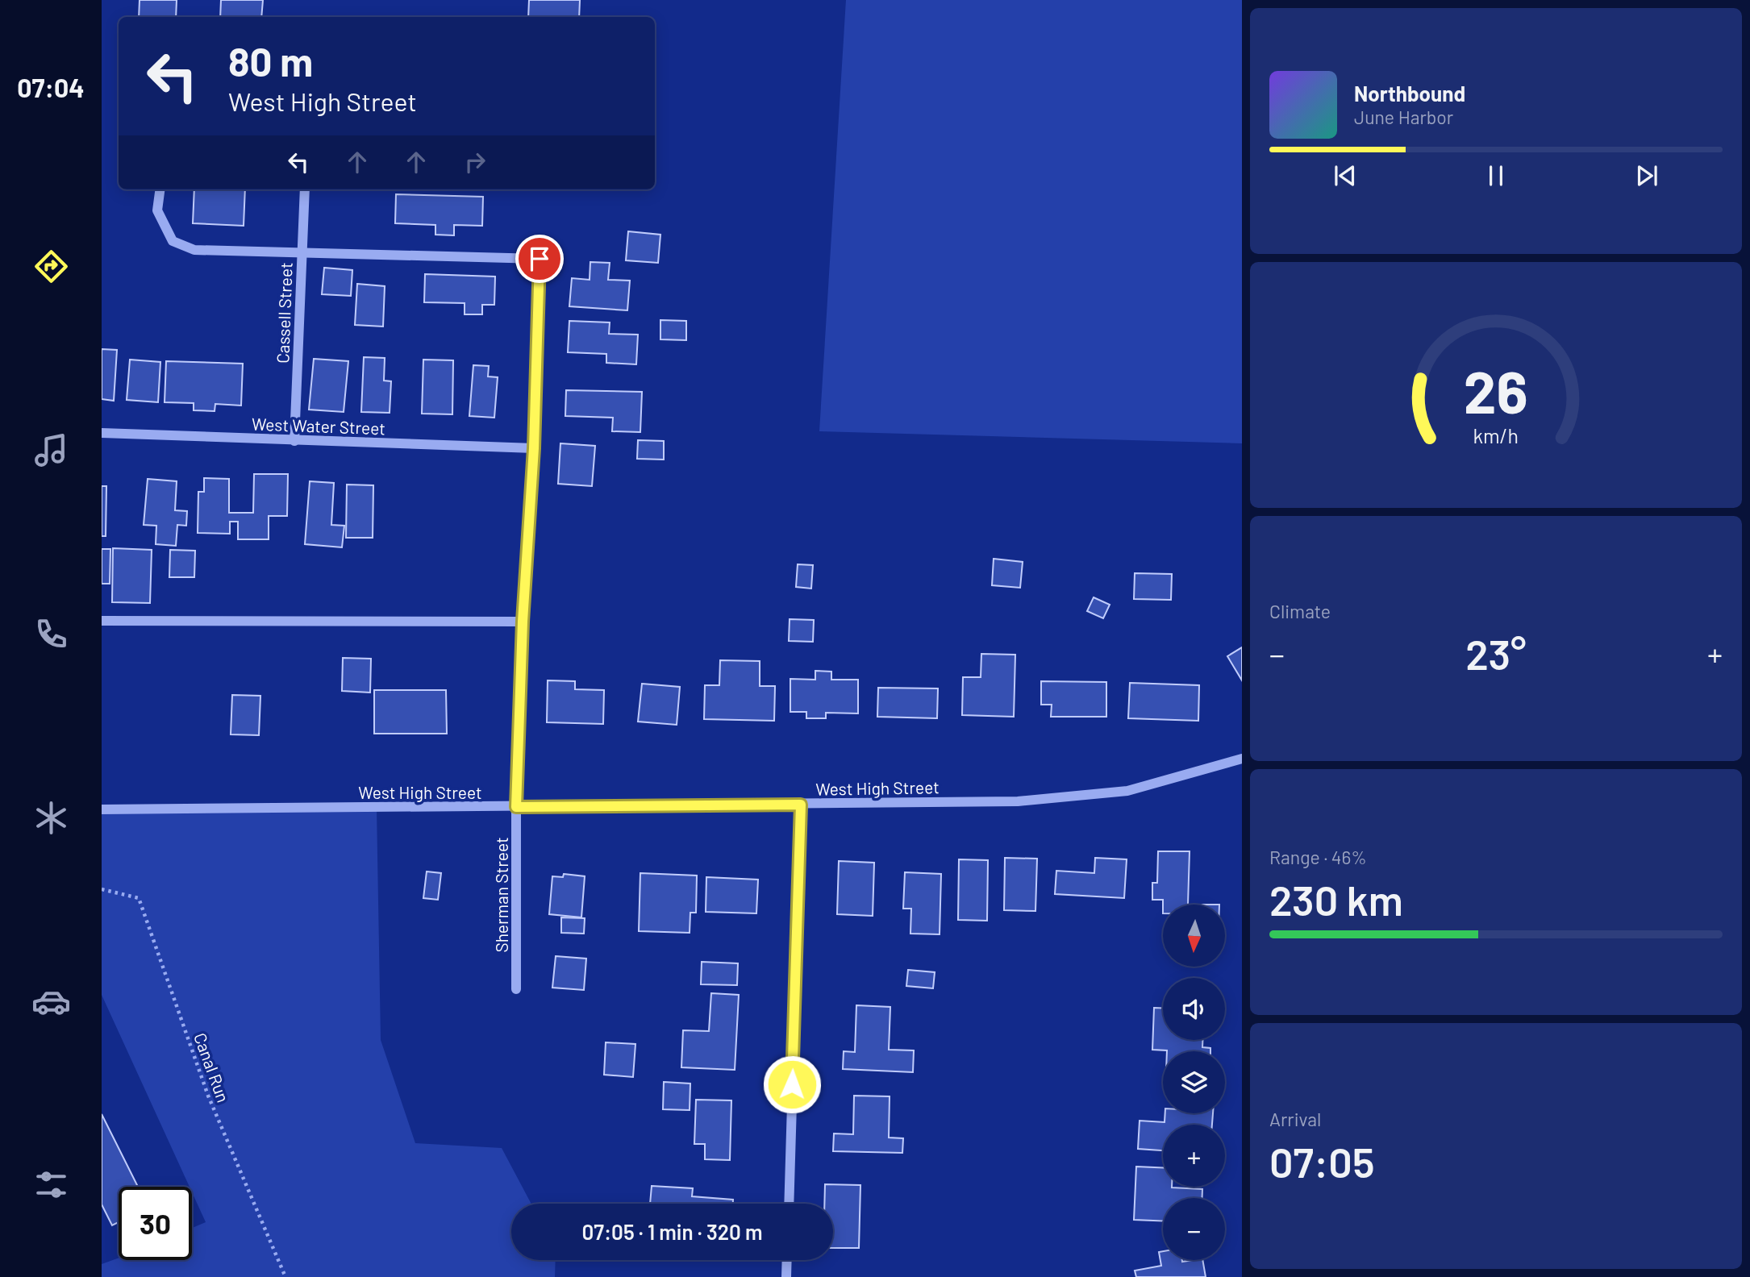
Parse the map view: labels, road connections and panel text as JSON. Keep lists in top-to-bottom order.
{
  "streets": {
    "street": [
      "Cassell Street",
      "West Water Street",
      "West High Street",
      "Sherman Street"
    ],
    "path": ["Canal Run"]
  },
  "crossings": [
    ["Cassell Street", "West Water Street"],
    ["Cassell Street", "Sherman Street"],
    ["West Water Street", "Sherman Street"],
    ["West High Street", "Sherman Street"]
  ],
  "north": "bottom",
  "page": {
    "tabs": "07:04",
    "turn": ["80 m", "West High Street"],
    "song": ["Northbound", "June Harbor"],
    "tile": [
      "Climate",
      ["Range · 46%", "230 km"],
      ["Arrival", "07:05"]
    ],
    "heat": ["−", "23°", "+"],
    "map_buttons": ["+", "−"],
    "limit": "30",
    "trip": "07:05 · 1 min · 320 m",
    "gauge": ["26", "km/h"]
  }
}
